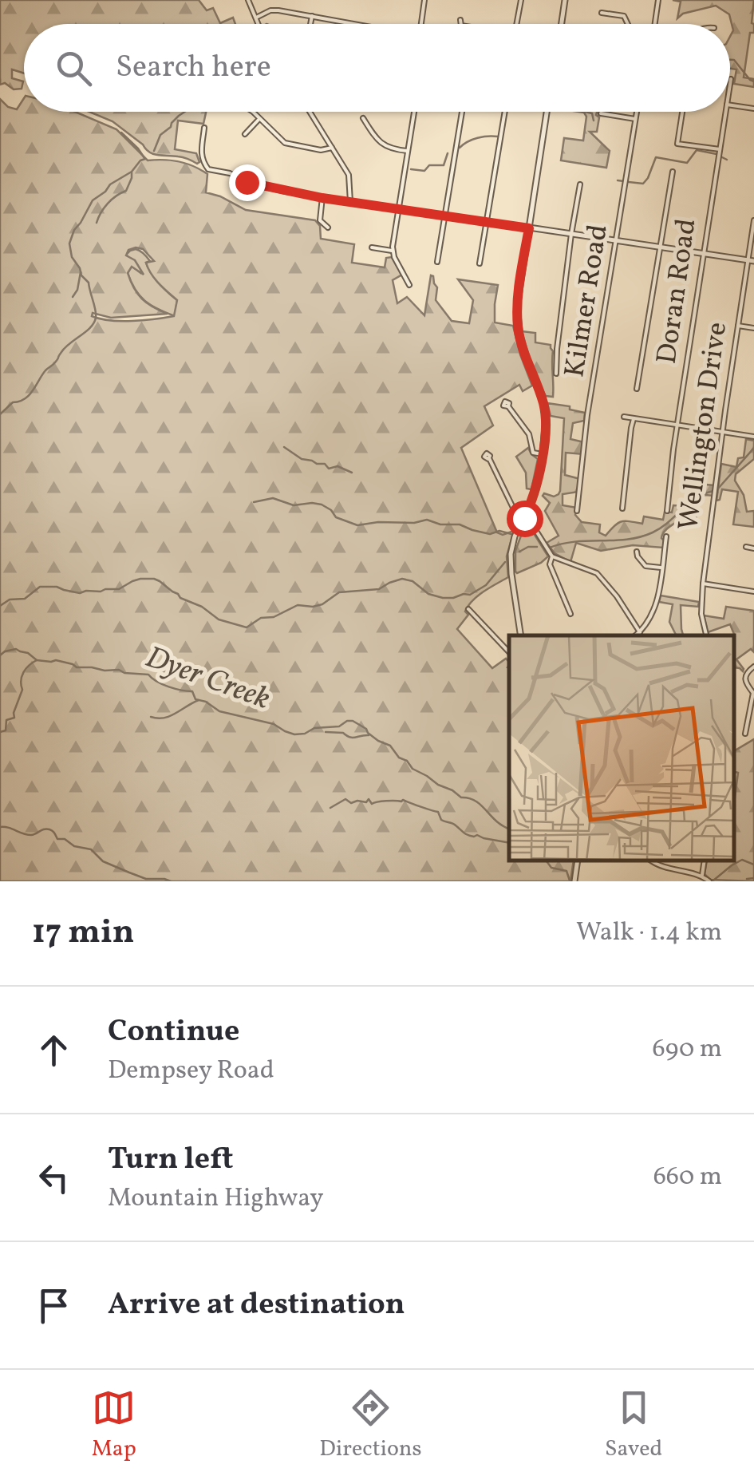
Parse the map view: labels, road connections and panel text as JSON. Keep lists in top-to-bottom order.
{
  "streets": {
    "street": ["Doran Road", "Kilmer Road", "Wellington Drive"]
  },
  "water": ["Dyer Creek"],
  "page": {
    "search": "Search here",
    "heading": ["17 min", "Walk · 1.4 km"],
    "list": [
      ["Continue", "Dempsey Road", "690 m"],
      ["Turn left", "Mountain Highway", "660 m"],
      "Arrive at destination"
    ],
    "nav": ["Map", "Directions", "Saved"]
  }
}
